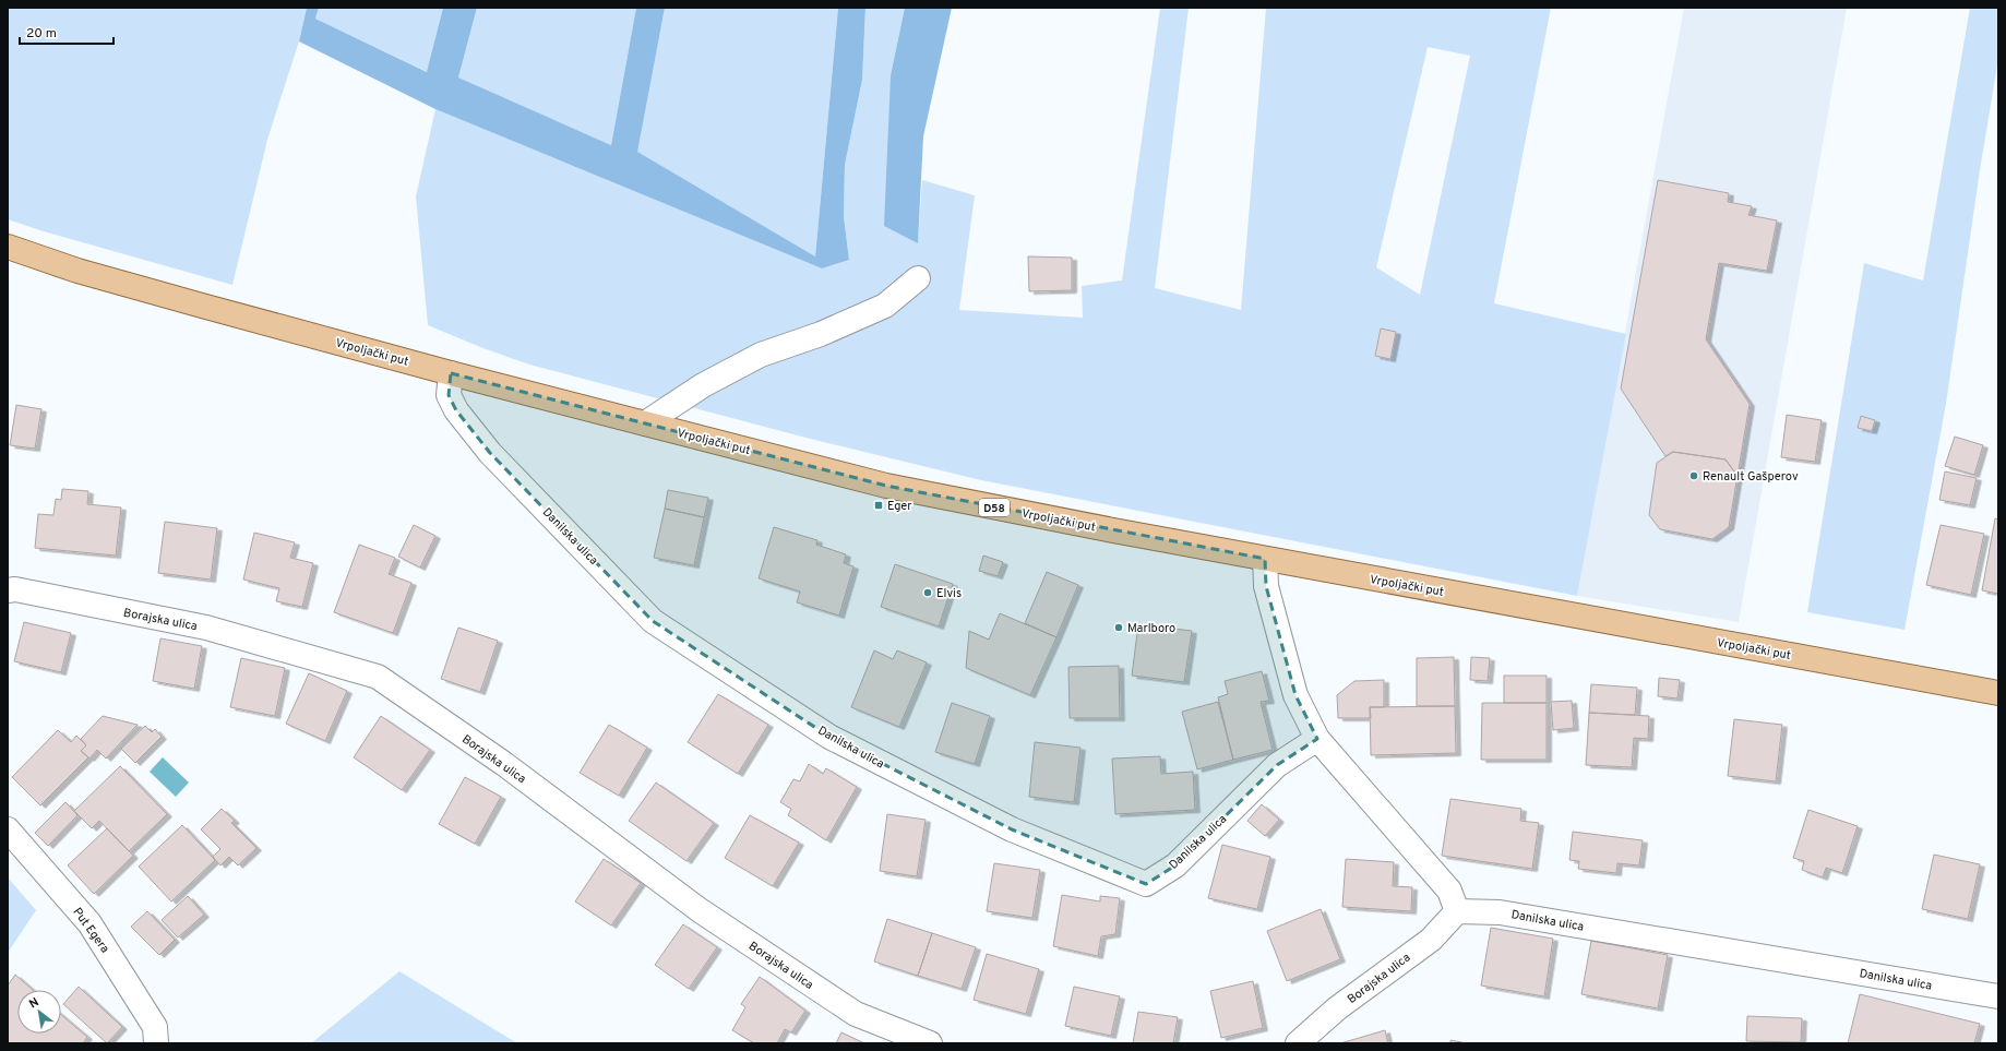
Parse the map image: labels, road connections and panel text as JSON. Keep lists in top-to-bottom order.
{
  "streets": {
    "main road": ["Vrpoljački put", "D58"],
    "street": ["Danilska ulica", "Borajska ulica", "Put Egera"]
  },
  "crossings": [
    ["Vrpoljački put", "Danilska ulica"],
    ["Danilska ulica", "Borajska ulica"]
  ],
  "places": {
    "other": ["Renault Gašperov", "Elvis", "Marlboro"],
    "transit": ["Eger"]
  },
  "scale_bar": "20 m",
  "north": "top left"
}
